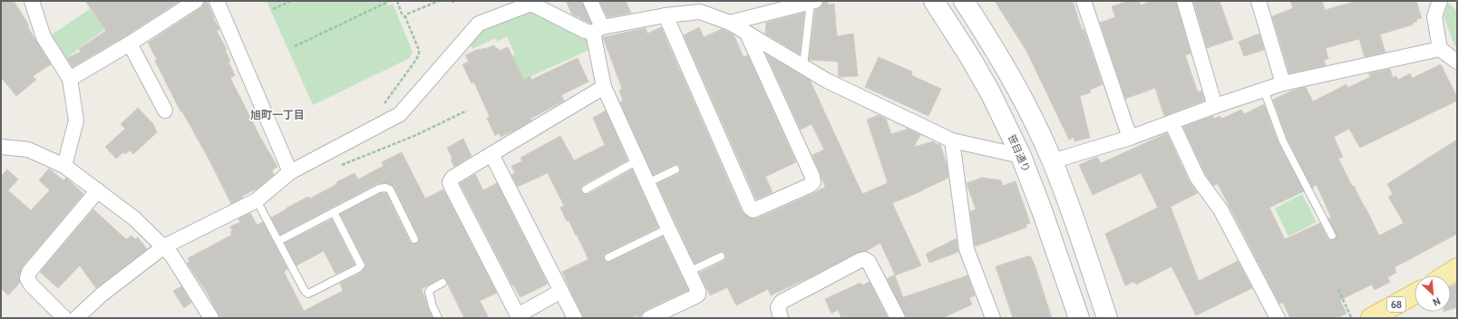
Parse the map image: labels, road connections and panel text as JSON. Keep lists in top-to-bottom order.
{
  "streets": {
    "main road": ["笹目通り", "68"]
  },
  "districts": ["旭町一丁目"],
  "north": "bottom right"
}
